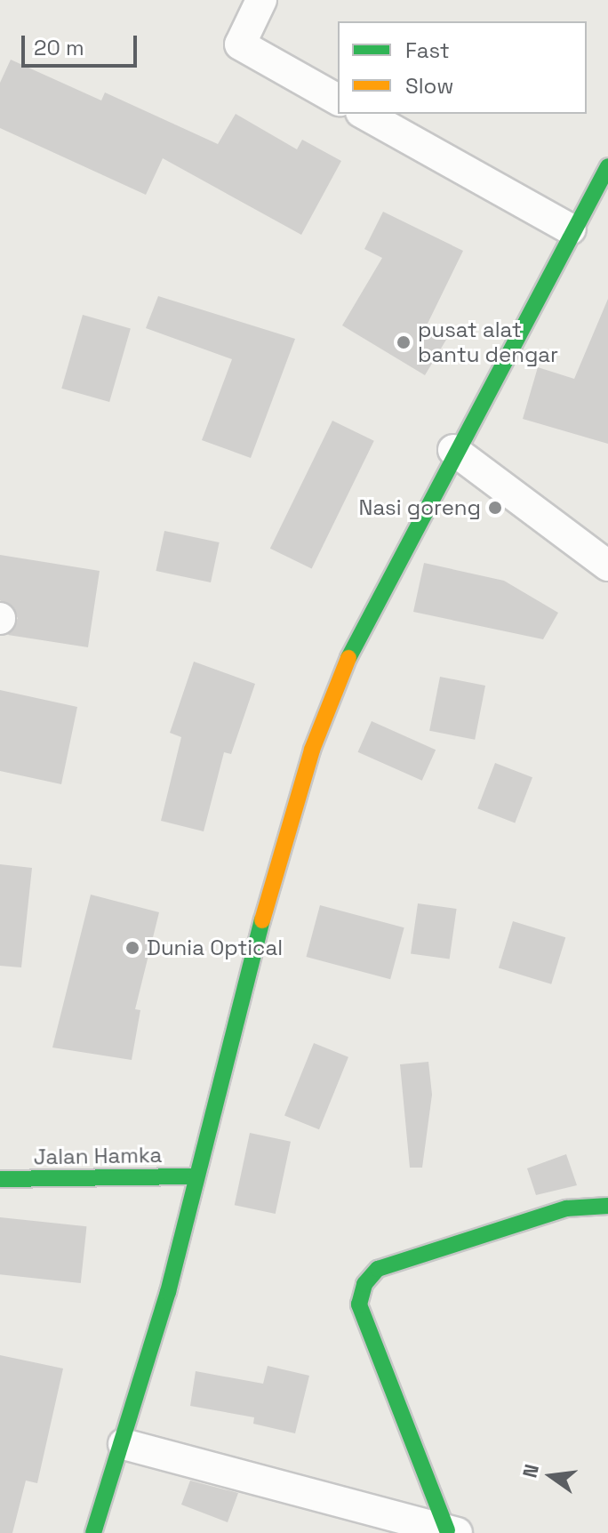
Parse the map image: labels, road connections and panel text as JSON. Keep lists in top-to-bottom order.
{
  "streets": {
    "main road": ["Jalan Hamka"]
  },
  "places": ["pusat alat bantu dengar", "Nasi goreng", "Dunia Optical"],
  "legend": ["Fast", "Slow"],
  "scale_bar": "20 m",
  "north": "left"
}
